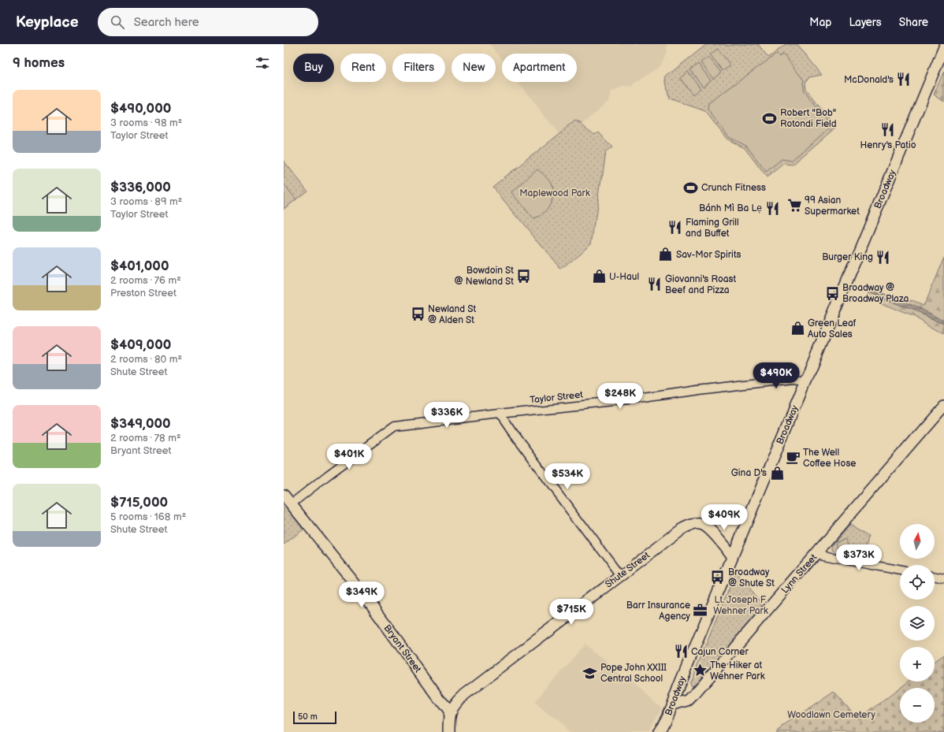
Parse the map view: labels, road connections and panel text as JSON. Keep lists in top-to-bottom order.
{
  "streets": {
    "main road": [
      "Broadway",
      "Shute Street",
      "Lynn Street",
      "Bryant Street"
    ],
    "street": ["Taylor Street"]
  },
  "crossings": [
    ["Broadway", "Taylor Street"],
    ["Broadway", "Shute Street"],
    ["Broadway", "Lynn Street"],
    ["Taylor Street", "Bryant Street"],
    ["Shute Street", "Bryant Street"]
  ],
  "parks": ["Maplewood Park", "Lt. Joseph F. Wehner Park", "Woodlawn Cemetery"],
  "places": {
    "restaurant": [
      "McDonald's",
      "Henry's Patio",
      "Bánh Mì Ba Lẹ",
      "Flaming Grill and Buffet",
      "Burger King",
      "Giovanni's Roast Beef and Pizza",
      "Cajun Corner"
    ],
    "sports": ["Robert \"Bob\" Rotondi Field", "Crunch Fitness"],
    "supermarket": ["99 Asian Supermarket"],
    "shop": [
      "Sav-Mor Spirits",
      "U-Haul",
      "Green Leaf Auto Sales",
      "Gina D's"
    ],
    "bus stop": [
      "Bowdoin St @ Newland St",
      "Broadway @ Broadway Plaza",
      "Newland St @ Alden St",
      "Broadway @ Shute St"
    ],
    "cafe": ["The Well Coffee Hose"],
    "office": ["Barr Insurance Agency"],
    "place": ["The Hiker at Wehner Park"],
    "school or university": ["Pope John XXIII Central School"]
  },
  "scale_bar": "50 m",
  "north": "top",
  "page": {
    "header": "Keyplace",
    "search": "Search here",
    "nav": ["Map", "Layers", "Share"],
    "heading": "9 homes",
    "chip": [
      "Buy",
      "Rent",
      "Filters",
      "New",
      "Apartment"
    ],
    "list": [
      {
        "name": "$490,000",
        "note": "3 rooms · 98 m² · Taylor Street"
      },
      {
        "name": "$336,000",
        "note": "3 rooms · 89 m² · Taylor Street"
      },
      {
        "name": "$401,000",
        "note": "2 rooms · 76 m² · Preston Street"
      },
      {
        "name": "$409,000",
        "note": "2 rooms · 80 m² · Shute Street"
      },
      {
        "name": "$349,000",
        "note": "2 rooms · 78 m² · Bryant Street"
      },
      {
        "name": "$715,000",
        "note": "5 rooms · 168 m² · Shute Street"
      }
    ],
    "price": [
      "$490K",
      "$248K",
      "$336K",
      "$401K",
      "$534K",
      "$409K",
      "$373K",
      "$349K",
      "$715K"
    ],
    "map_buttons": ["+", "−"],
    "scale": "50 m"
  }
}
